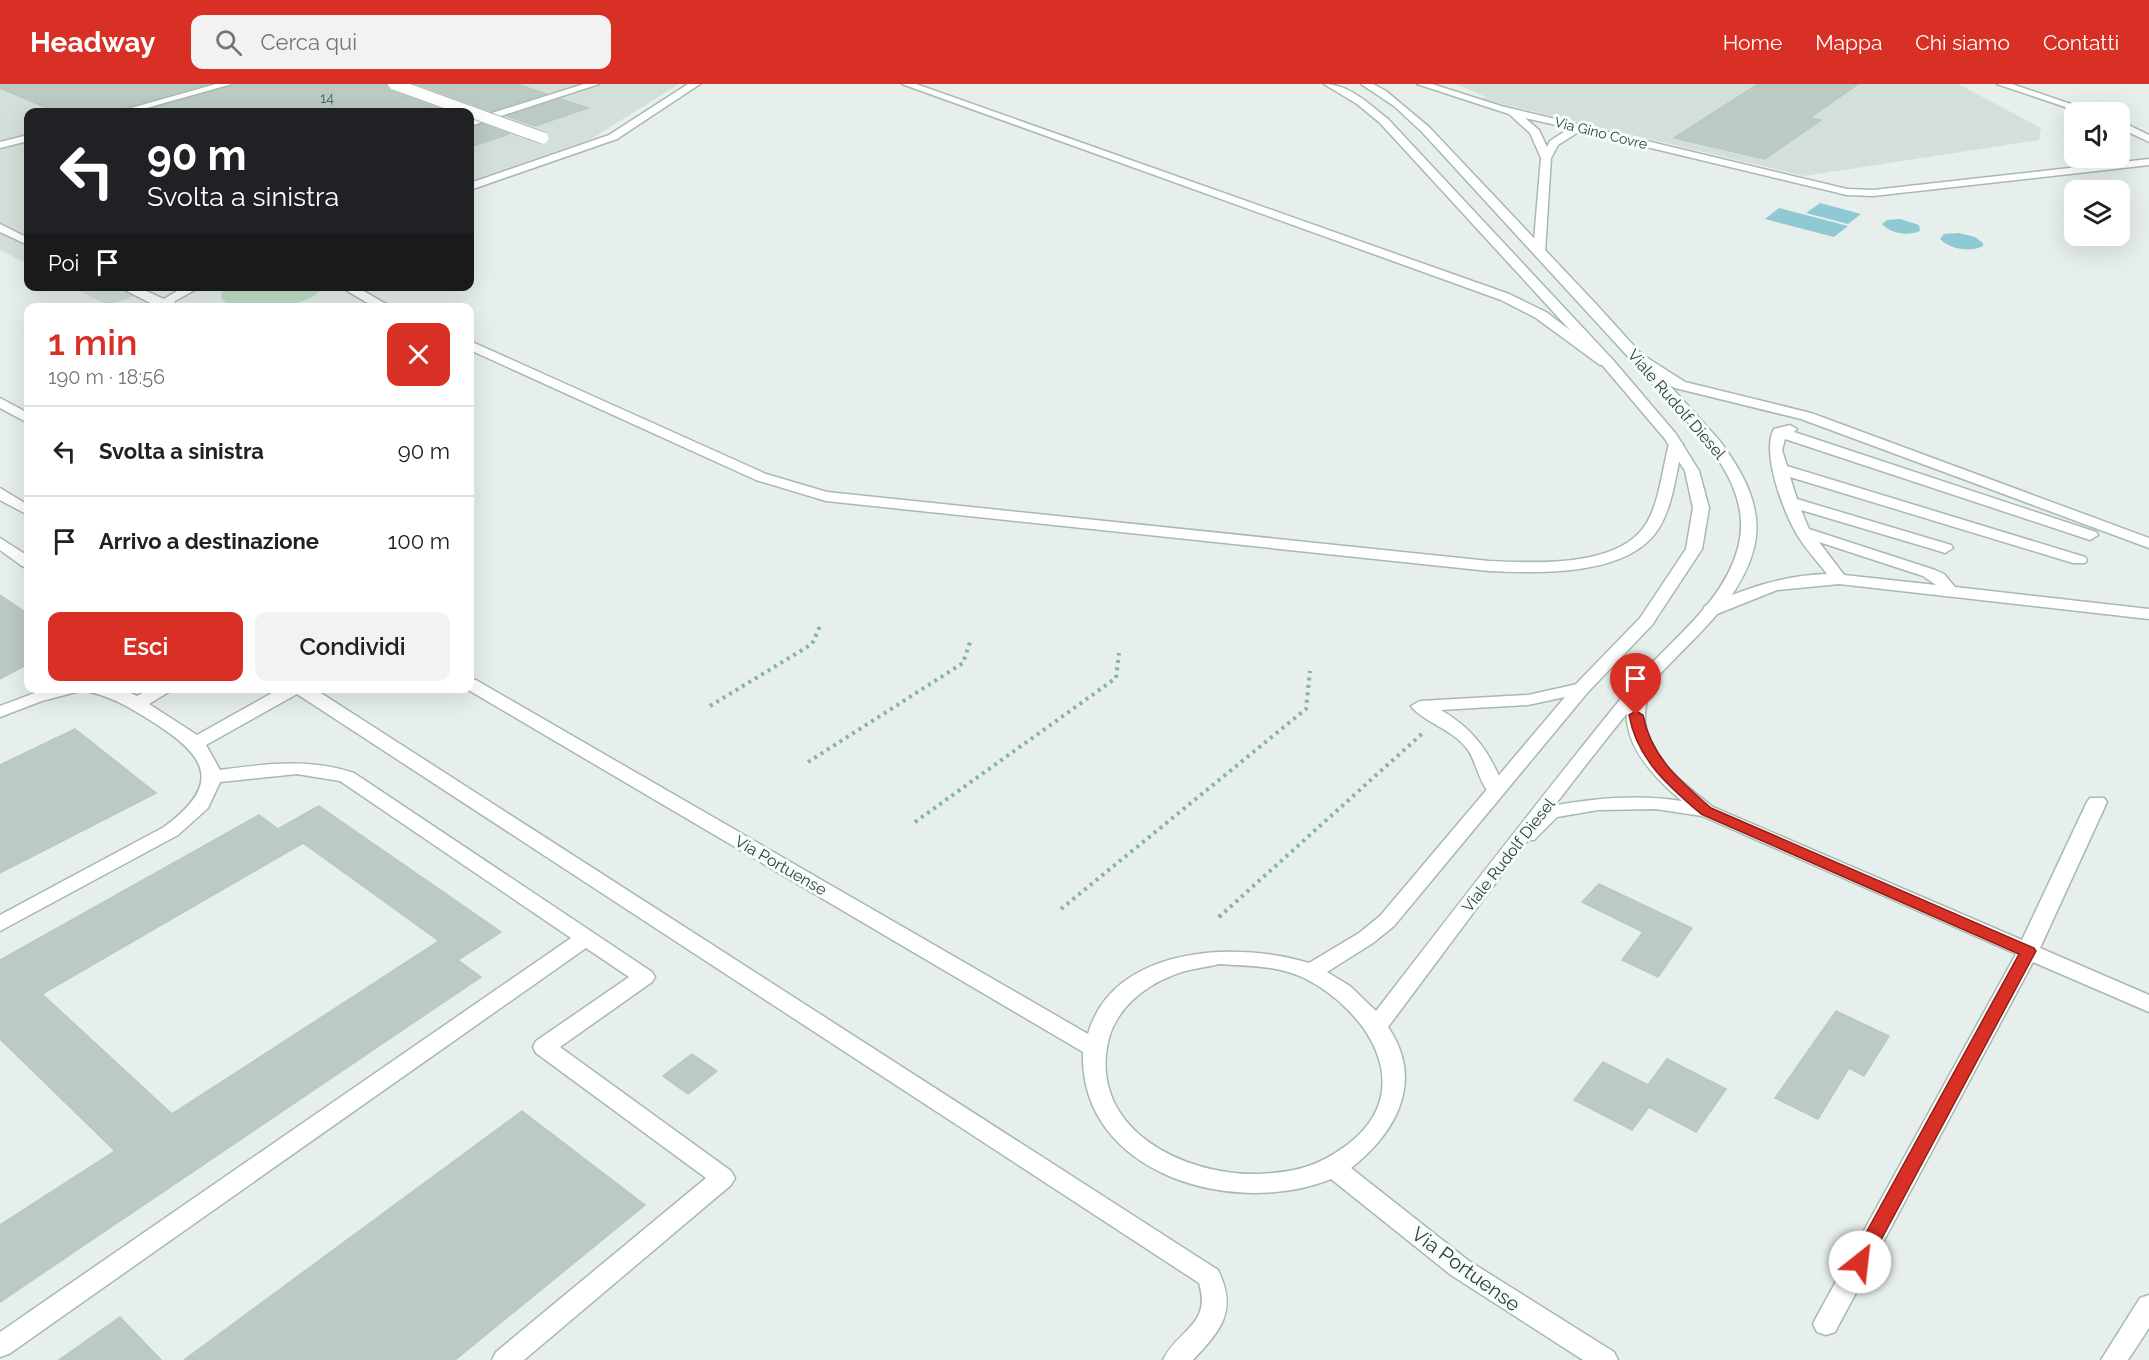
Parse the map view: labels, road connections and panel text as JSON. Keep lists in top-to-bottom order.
{
  "streets": {
    "street": ["Via Gino Covre", "Viale Rudolf Diesel", "Via Portuense"]
  },
  "house_numbers": ["14"],
  "page": {
    "header": "Headway",
    "search": "Cerca qui",
    "nav": [
      "Home",
      "Mappa",
      "Chi siamo",
      "Contatti"
    ],
    "turn": ["90 m", "Svolta a sinistra"],
    "then": "Poi",
    "heading": ["1 min", "190 m · 18:56"],
    "list": [
      {
        "name": "Svolta a sinistra",
        "value": "90 m"
      },
      {
        "name": "Arrivo a destinazione",
        "value": "100 m"
      }
    ],
    "buttons": ["Esci", "Condividi"]
  }
}
